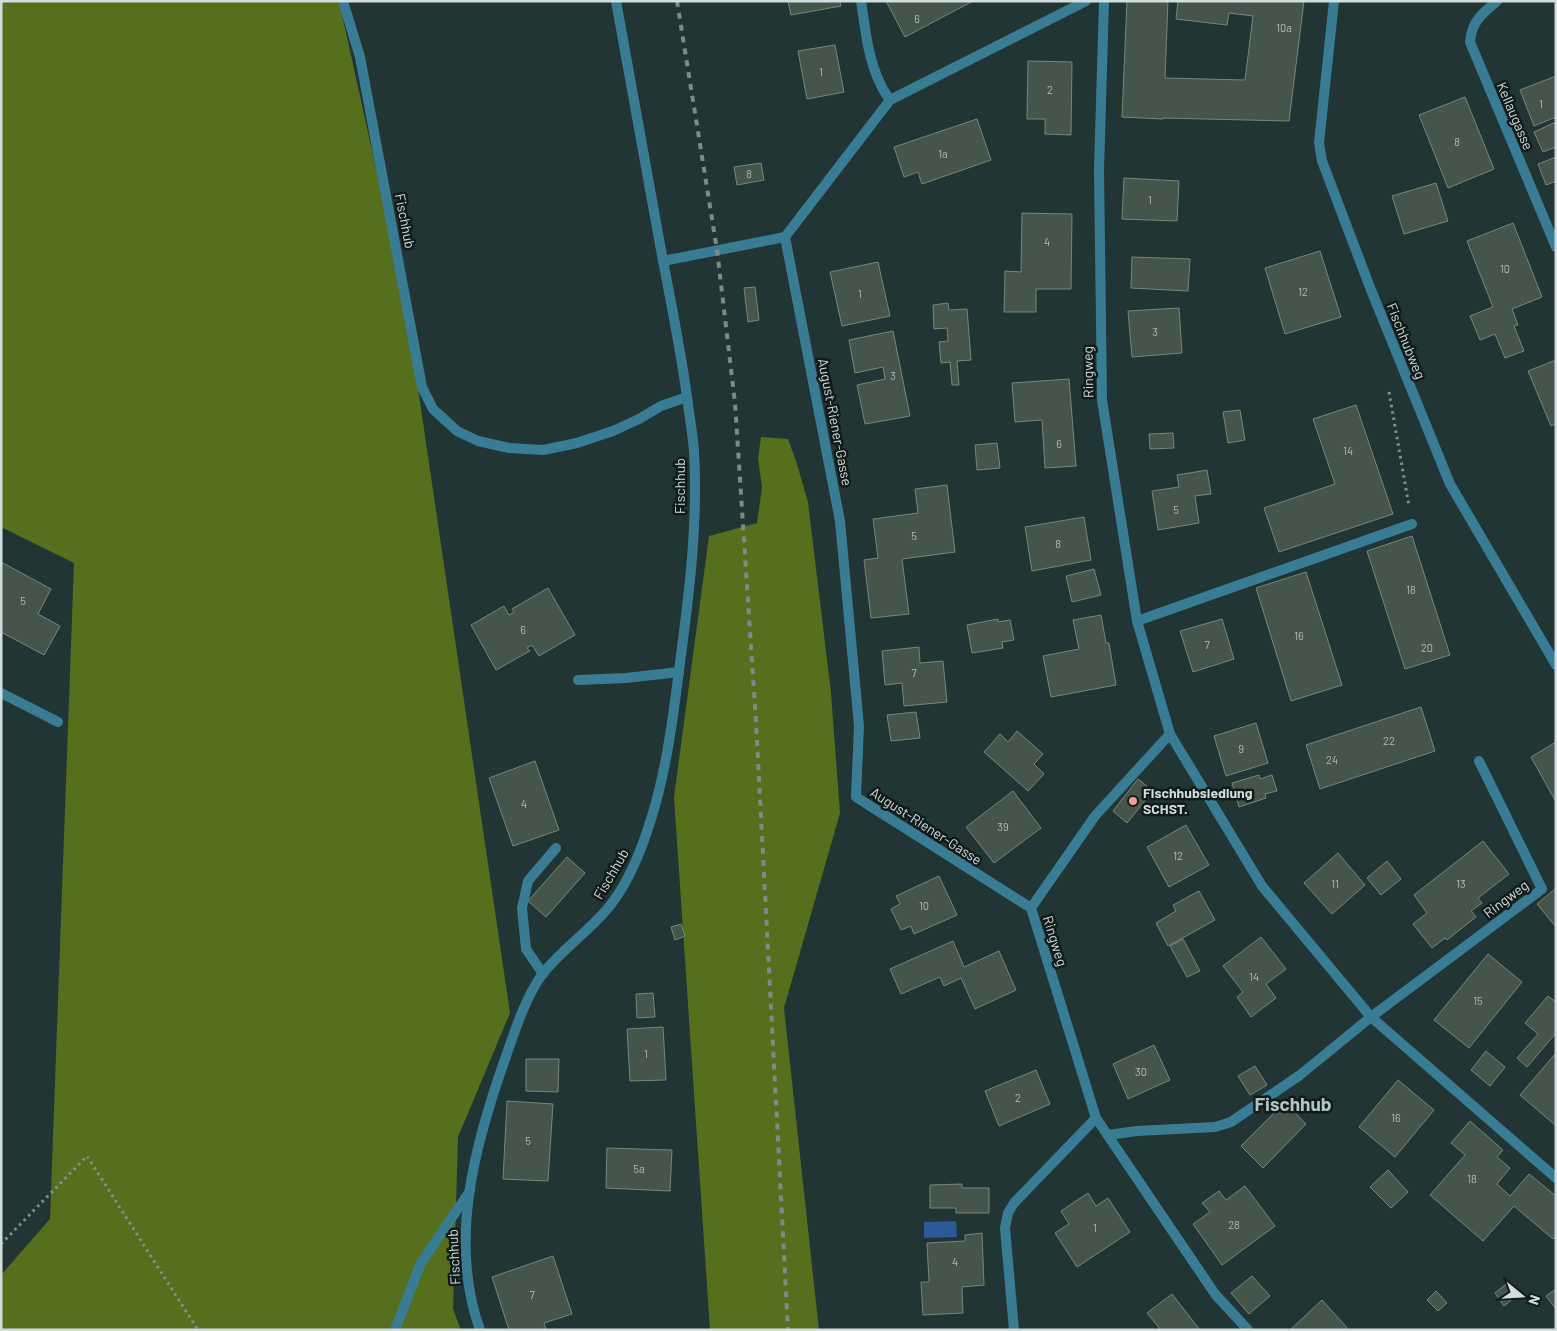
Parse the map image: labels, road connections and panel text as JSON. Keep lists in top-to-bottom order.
{
  "streets": {
    "street": [
      "Kellaugasse",
      "Fischhub",
      "Fischhubweg",
      "Ringweg",
      "August-Riener-Gasse"
    ]
  },
  "crossings": [
    ["Ringweg", "August-Riener-Gasse"]
  ],
  "districts": ["Fischhub"],
  "places": ["Fischhubsiedlung SCHST."],
  "house_numbers": [
    "6",
    "10a",
    "1",
    "2",
    "1",
    "8",
    "1a",
    "8",
    "1",
    "4",
    "10",
    "12",
    "1",
    "3",
    "3",
    "6",
    "14",
    "5",
    "5",
    "8",
    "18",
    "5",
    "6",
    "16",
    "7",
    "20",
    "7",
    "22",
    "9",
    "24",
    "4",
    "39",
    "12",
    "11",
    "13",
    "10",
    "14",
    "15",
    "1",
    "30",
    "2",
    "16",
    "5",
    "5a",
    "18",
    "28",
    "1",
    "4",
    "7"
  ],
  "north": "right"
}
